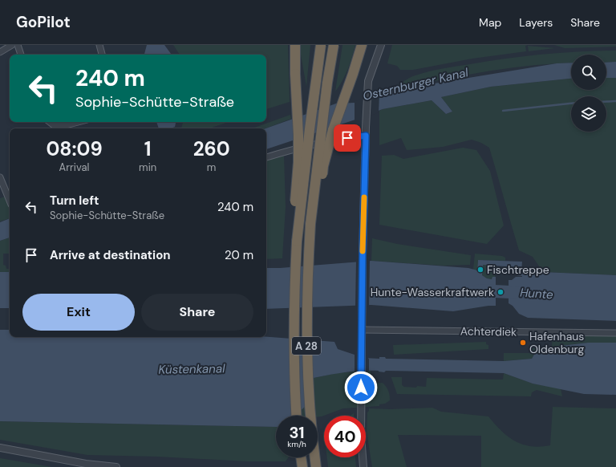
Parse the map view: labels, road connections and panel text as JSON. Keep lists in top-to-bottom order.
{
  "streets": {
    "highway": ["A 28"],
    "street": ["Achterdiek"]
  },
  "water": ["Osternburger Kanal", "Hunte", "Küstenkanal"],
  "places": ["Fischtreppe", "Hunte-Wasserkraftwerk", "Hafenhaus Oldenburg"],
  "page": {
    "header": "GoPilot",
    "nav": ["Map", "Layers", "Share"],
    "turn": ["240 m", "Sophie-Schütte-Straße"],
    "eta": [
      "08:09",
      "Arrival",
      "1",
      "min",
      "260",
      "m"
    ],
    "list": [
      {
        "name": "Turn left",
        "note": "Sophie-Schütte-Straße",
        "value": "240 m"
      },
      {
        "name": "Arrive at destination",
        "value": "20 m"
      }
    ],
    "buttons": ["Exit", "Share"],
    "speed": "31 km/h",
    "limit": "40"
  }
}
